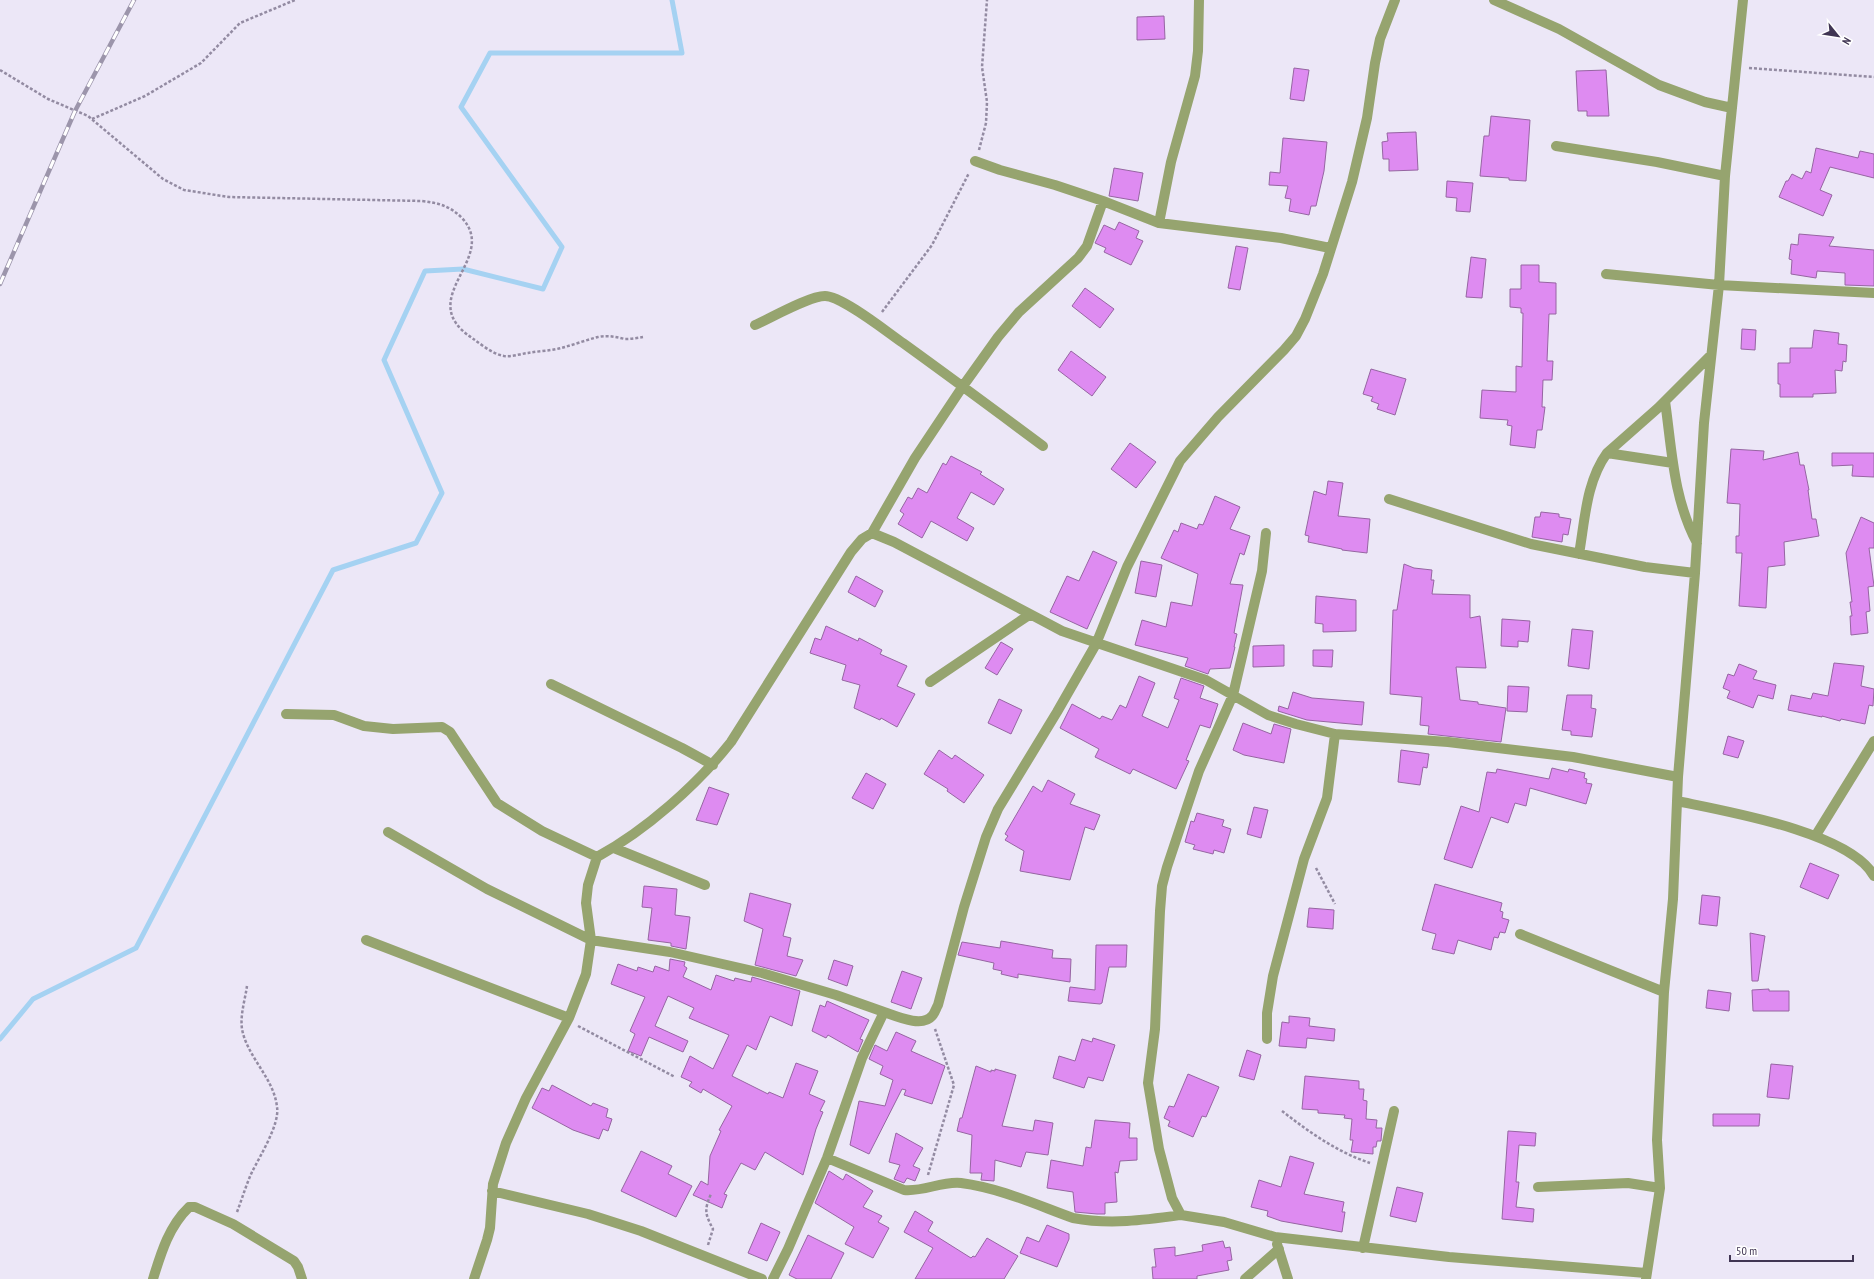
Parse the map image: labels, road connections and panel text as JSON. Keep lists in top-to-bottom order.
{
  "scale_bar": "50 m",
  "north": "bottom right"
}
